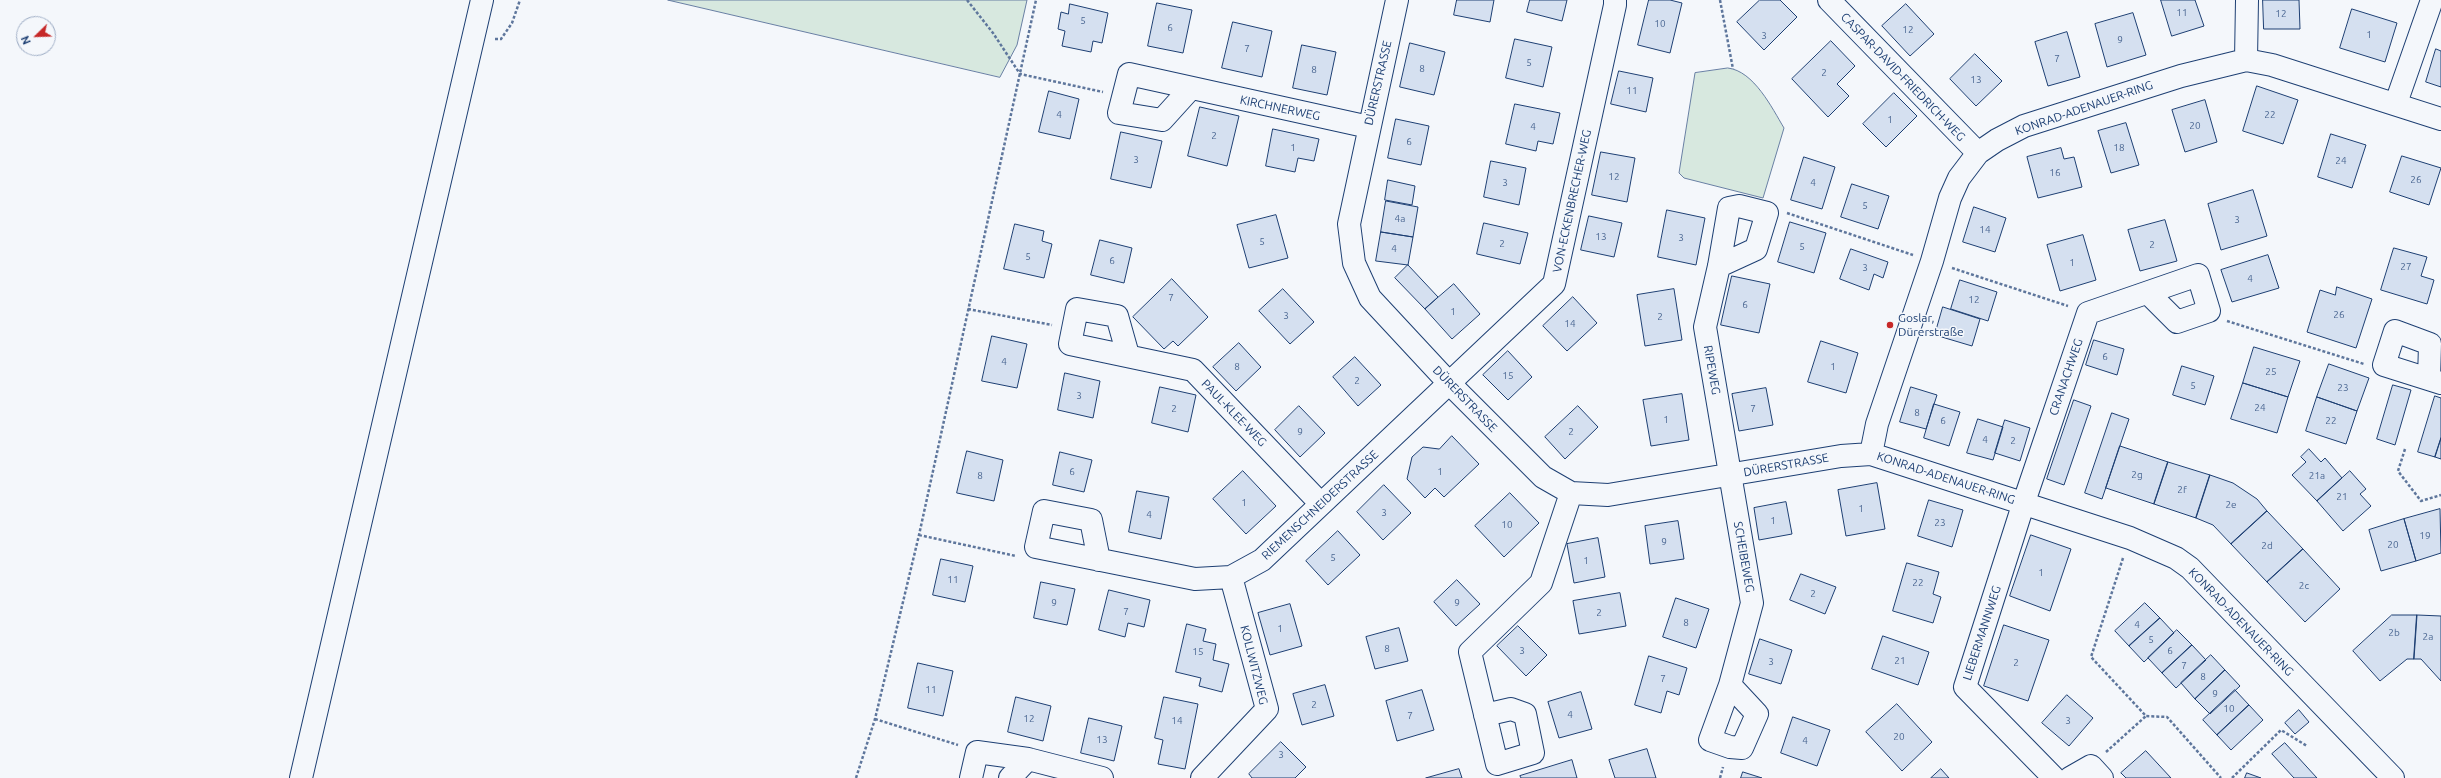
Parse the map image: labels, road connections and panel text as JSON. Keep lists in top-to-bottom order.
{
  "streets": {
    "street": [
      "CASPAR-DAVID-FRIEDRICH-WEG",
      "DÜRERSTRASSE",
      "KIRCHNERWEG",
      "KONRAD-ADENAUER-RING",
      "VON-ECKENBRECHER-WEG",
      "RIPEWEG",
      "CRANACHWEG",
      "PAUL-KLEE-WEG",
      "RIEMENSCHNEIDERSTRASSE",
      "SCHEIBEWEG",
      "LIEBERMANNWEG",
      "KOLLWITZWEG"
    ]
  },
  "crossings": [
    ["CASPAR-DAVID-FRIEDRICH-WEG", "KONRAD-ADENAUER-RING"],
    ["DÜRERSTRASSE", "KIRCHNERWEG"],
    ["DÜRERSTRASSE", "KONRAD-ADENAUER-RING"],
    ["DÜRERSTRASSE", "VON-ECKENBRECHER-WEG"],
    ["DÜRERSTRASSE", "RIPEWEG"],
    ["DÜRERSTRASSE", "RIEMENSCHNEIDERSTRASSE"],
    ["DÜRERSTRASSE", "SCHEIBEWEG"],
    ["KONRAD-ADENAUER-RING", "CRANACHWEG"],
    ["KONRAD-ADENAUER-RING", "LIEBERMANNWEG"],
    ["VON-ECKENBRECHER-WEG", "RIEMENSCHNEIDERSTRASSE"],
    ["RIPEWEG", "SCHEIBEWEG"],
    ["CRANACHWEG", "LIEBERMANNWEG"],
    ["PAUL-KLEE-WEG", "RIEMENSCHNEIDERSTRASSE"],
    ["RIEMENSCHNEIDERSTRASSE", "KOLLWITZWEG"]
  ],
  "places": ["Goslar, Dürerstraße"],
  "house_numbers": [
    "11",
    "12",
    "5",
    "10",
    "6",
    "12",
    "1",
    "3",
    "9",
    "7",
    "7",
    "5",
    "8",
    "8",
    "2",
    "13",
    "11",
    "4",
    "22",
    "1",
    "20",
    "4",
    "2",
    "6",
    "1",
    "18",
    "3",
    "24",
    "16",
    "12",
    "26",
    "3",
    "4",
    "5",
    "4a",
    "3",
    "14",
    "13",
    "3",
    "5",
    "2",
    "2",
    "5",
    "4",
    "5",
    "6",
    "1",
    "27",
    "3",
    "4",
    "7",
    "12",
    "6",
    "1",
    "26",
    "3",
    "2",
    "14",
    "6",
    "4",
    "8",
    "1",
    "25",
    "15",
    "2",
    "5",
    "23",
    "3",
    "24",
    "2",
    "7",
    "8",
    "1",
    "6",
    "22",
    "9",
    "2",
    "4",
    "2",
    "6",
    "1",
    "2g",
    "8",
    "21a",
    "2f",
    "21",
    "1",
    "2e",
    "1",
    "3",
    "4",
    "1",
    "23",
    "10",
    "19",
    "9",
    "20",
    "2d",
    "5",
    "1",
    "1",
    "11",
    "22",
    "2c",
    "2",
    "9",
    "9",
    "7",
    "2",
    "8",
    "4",
    "1",
    "2b",
    "2a",
    "5",
    "8",
    "3",
    "6",
    "15",
    "21",
    "3",
    "2",
    "7",
    "8",
    "7",
    "11",
    "9",
    "2",
    "10",
    "4",
    "7",
    "12",
    "14",
    "3",
    "20",
    "13",
    "4",
    "3"
  ],
  "north": "bottom left"
}
